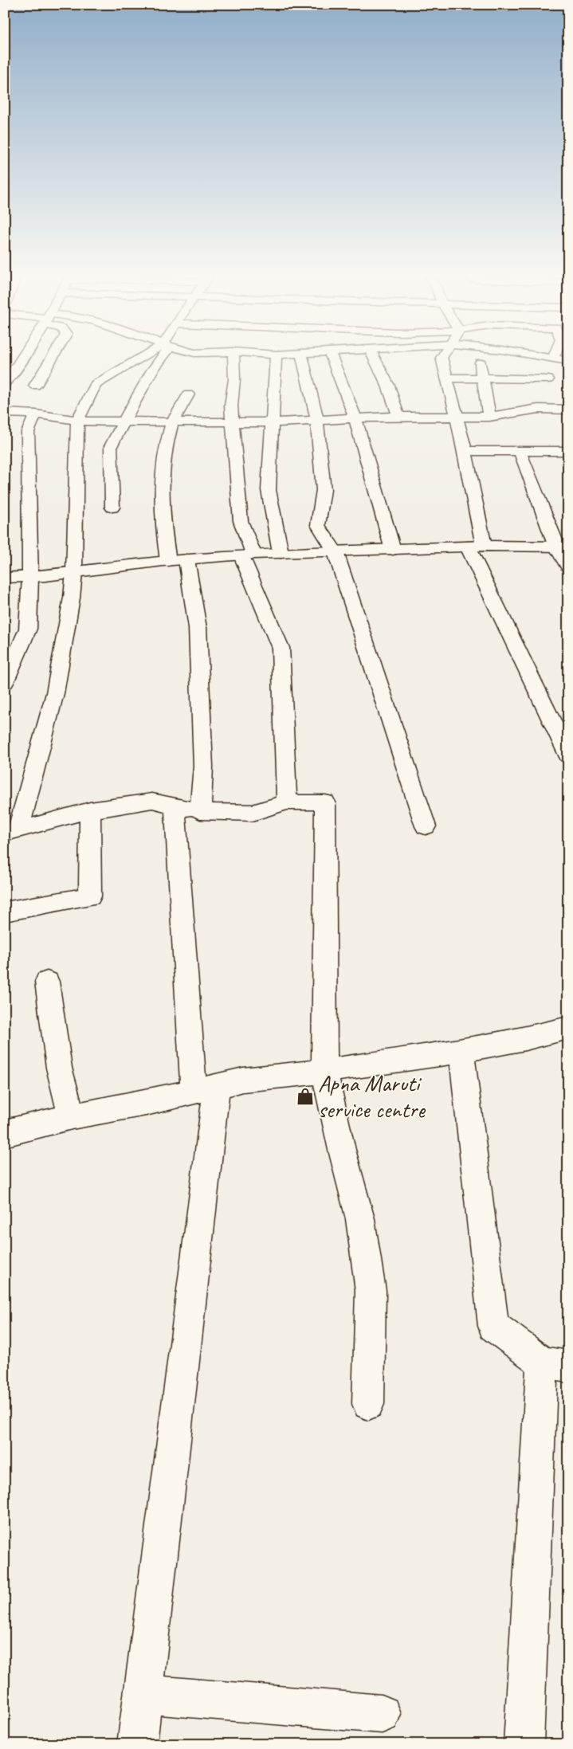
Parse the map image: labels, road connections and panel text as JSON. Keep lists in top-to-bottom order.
{
  "places": {
    "shop": ["Apna Maruti service centre"]
  }
}
